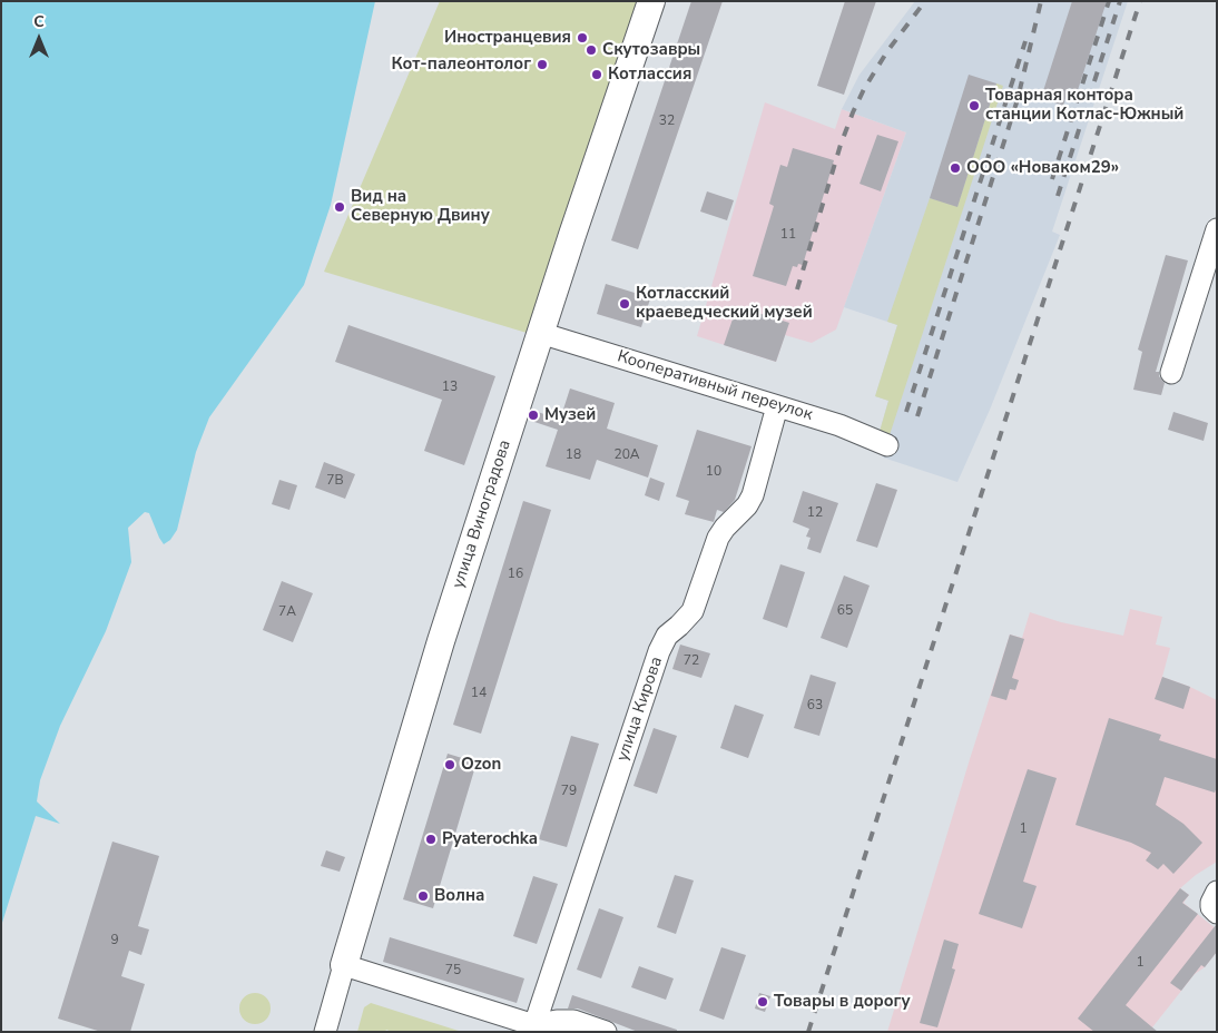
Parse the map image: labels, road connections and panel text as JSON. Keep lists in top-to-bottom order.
{
  "streets": {
    "main road": ["улица Виноградова"],
    "street": ["Кооперативный переулок", "улица Кирова"]
  },
  "crossings": [
    ["Кооперативный переулок", "улица Виноградова"],
    ["Кооперативный переулок", "улица Кирова"]
  ],
  "places": [
    "Иностранцевия",
    "Скутозавры",
    "Кот-палеонтолог",
    "Котлассия",
    "Товарная контора станции Котлас-Южный",
    "ООО «Новаком29»",
    "Вид на Северную Двину",
    "Котласский краеведческий музей",
    "Музей",
    "Ozon",
    "Pyaterochka",
    "Волна",
    "Товары в дорогу"
  ],
  "house_numbers": [
    "32",
    "11",
    "13",
    "18",
    "20А",
    "10",
    "7В",
    "12",
    "16",
    "65",
    "7А",
    "72",
    "14",
    "63",
    "79",
    "1",
    "9",
    "1",
    "75"
  ],
  "north": "top"
}
